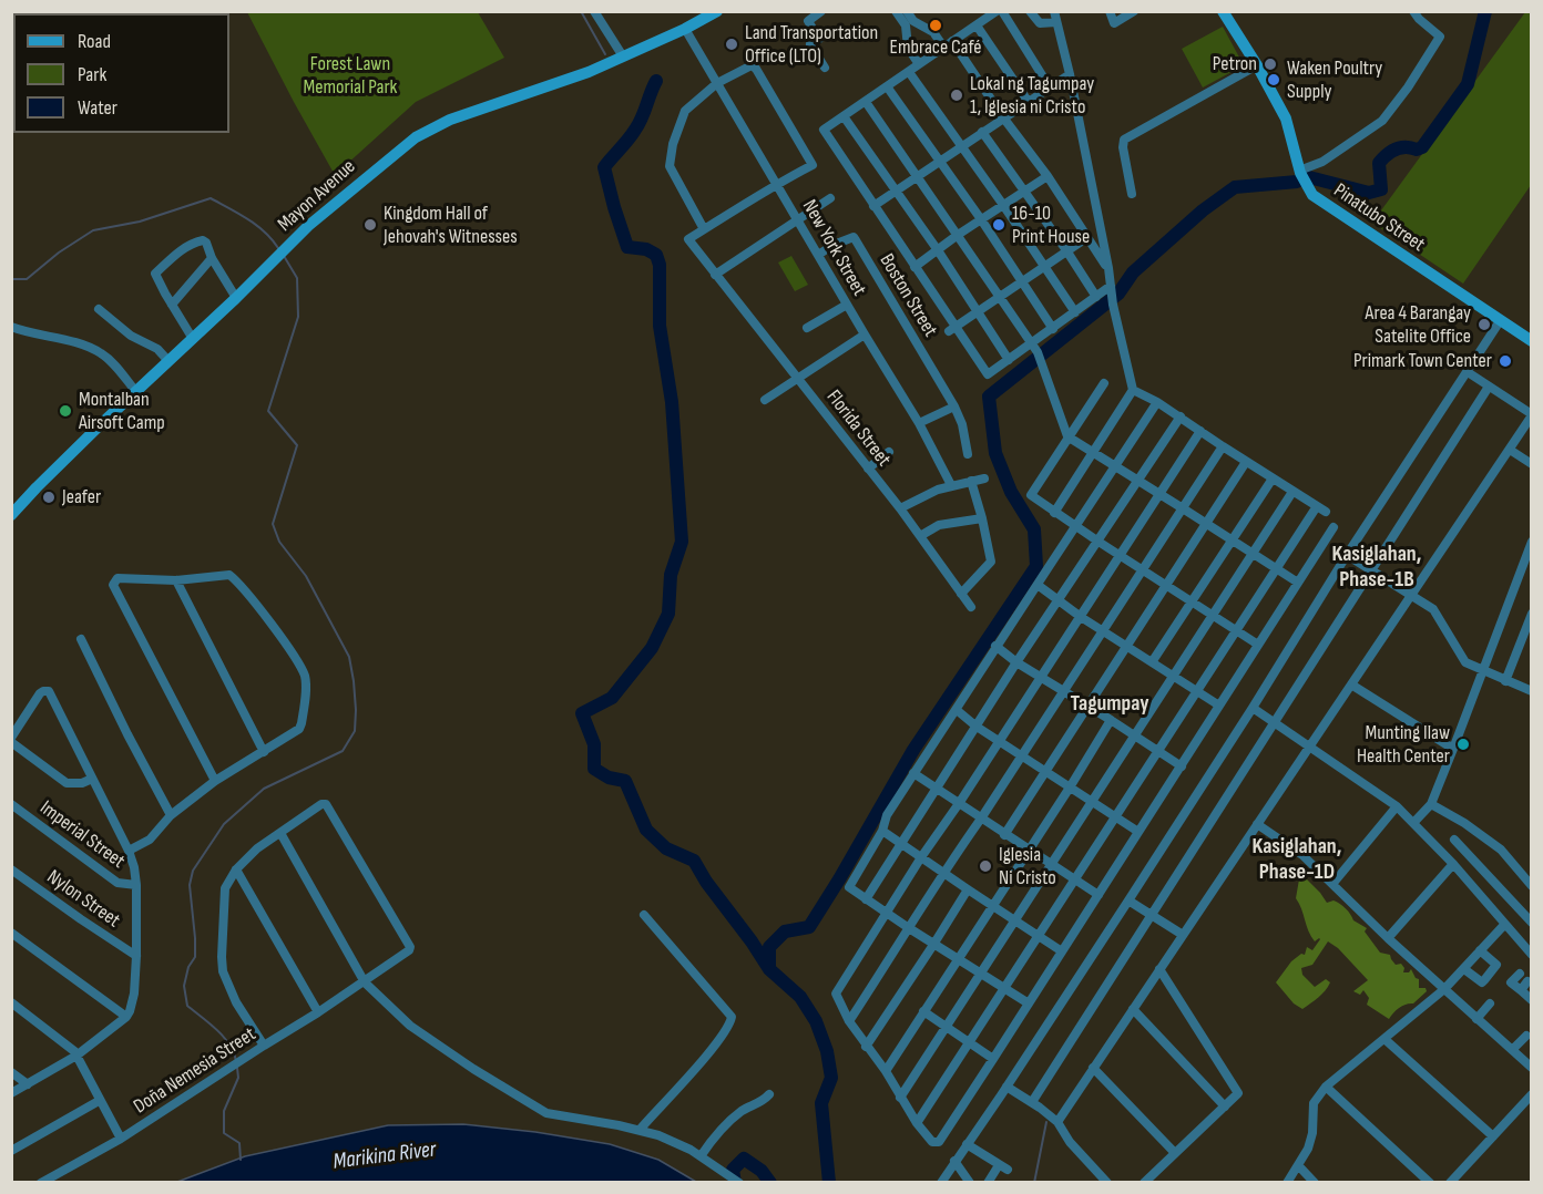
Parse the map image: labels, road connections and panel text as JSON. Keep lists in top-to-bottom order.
{
  "streets": {
    "main road": ["Mayon Avenue", "Pinatubo Street"],
    "street": [
      "New York Street",
      "Boston Street",
      "Florida Street",
      "Imperial Street",
      "Nylon Street",
      "Doña Nemesia Street"
    ]
  },
  "crossings": [
    ["Mayon Avenue", "New York Street"],
    ["New York Street", "Boston Street"]
  ],
  "districts": ["Kasiglahan, Phase-1B", "Tagumpay", "Kasiglahan, Phase-1D"],
  "water": ["Marikina River"],
  "parks": ["Forest Lawn Memorial Park"],
  "places": [
    "Embrace Café",
    "Land Transportation Office (LTO)",
    "Petron",
    "Waken Poultry Supply",
    "Lokal ng Tagumpay 1, Iglesia ni Cristo",
    "Kingdom Hall of Jehovah's Witnesses",
    "16-10 Print House",
    "Area 4 Barangay Satelite Office",
    "Primark Town Center",
    "Montalban Airsoft Camp",
    "Jeafer",
    "Munting Ilaw Health Center",
    "Iglesia Ni Cristo"
  ],
  "legend": ["Road", "Park", "Water"]
}
